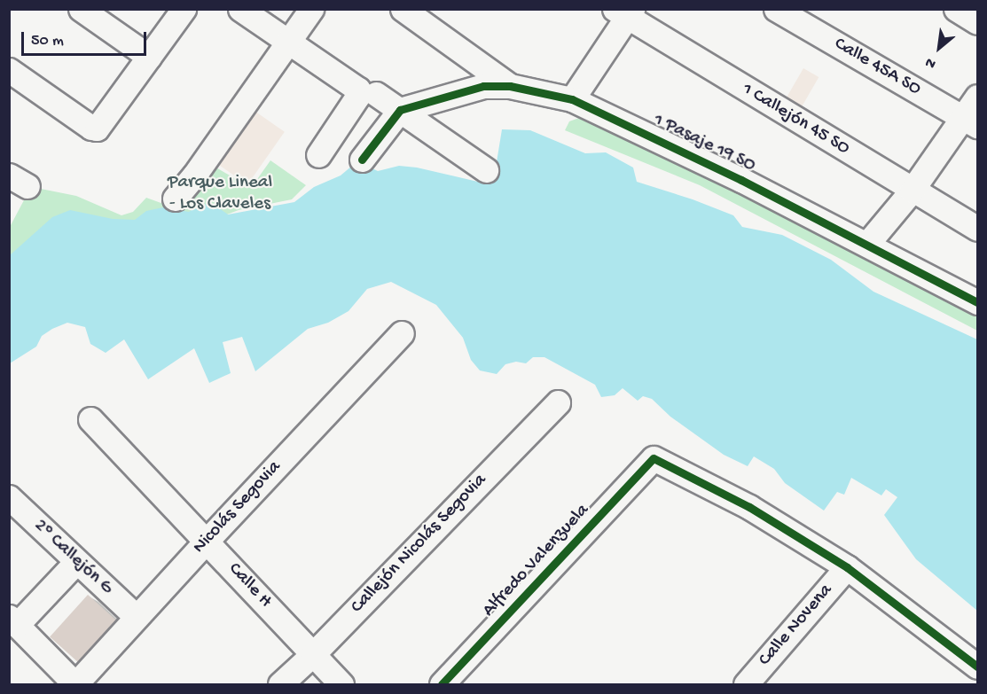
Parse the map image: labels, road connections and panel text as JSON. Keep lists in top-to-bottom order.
{
  "streets": {
    "street": [
      "Calle 45A SO",
      "1 Callejón 45 SO",
      "1 Pasaje 19 SO",
      "Nicolás Segovia",
      "Callejón Nicolás Segovia",
      "2º Callejón G",
      "Alfredo Valenzuela",
      "Calle H",
      "Calle Novena"
    ]
  },
  "crossings": [
    ["Nicolás Segovia", "2º Callejón G"],
    ["Nicolás Segovia", "Calle H"],
    ["Callejón Nicolás Segovia", "Calle H"],
    ["Alfredo Valenzuela", "Calle Novena"]
  ],
  "parks": ["Parque Lineal - Los Claveles"],
  "scale_bar": "50 m",
  "north": "bottom left"
}
